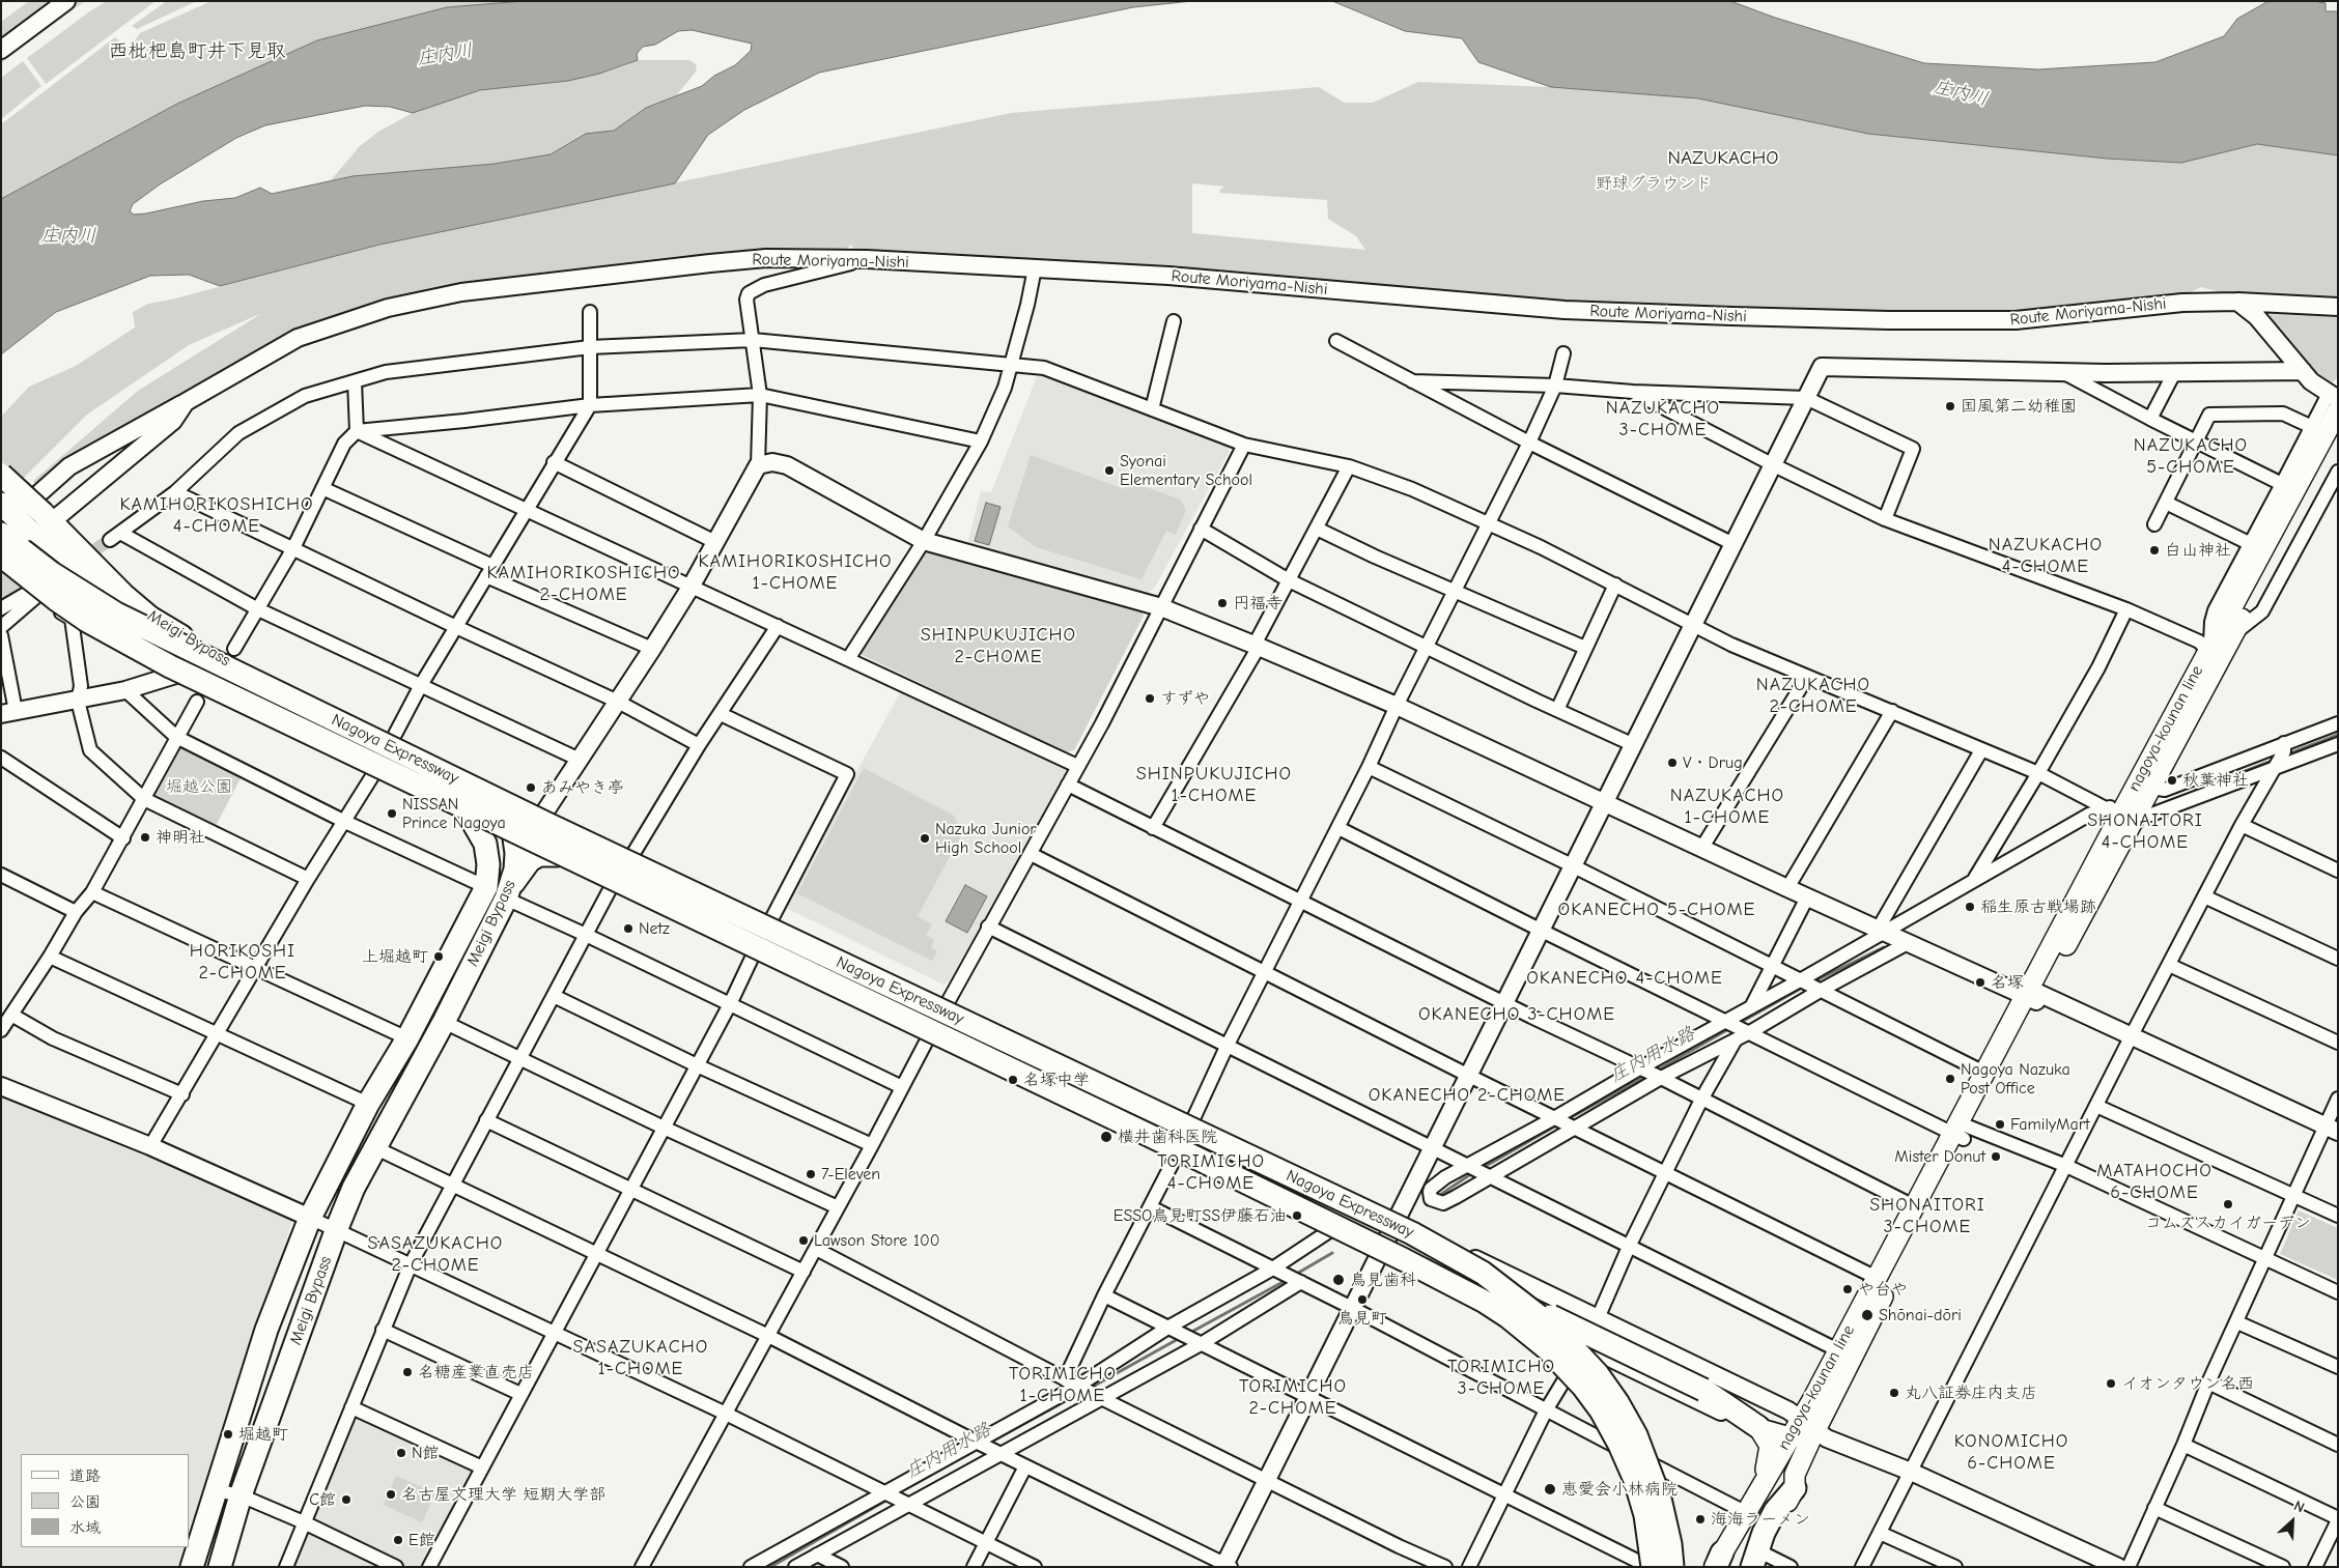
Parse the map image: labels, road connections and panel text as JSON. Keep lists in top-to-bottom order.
{
  "streets": {
    "highway": ["Meigi Bypass", "Nagoya Expressway"],
    "main road": ["nagoya-kounan line"],
    "street": ["Route Moriyama-Nishi"]
  },
  "crossings": [
    ["Route Moriyama-Nishi", "Meigi Bypass"],
    ["Meigi Bypass", "Nagoya Expressway"]
  ],
  "districts": [
    "西枇杷島町井下見取",
    "NAZUKACHO",
    "NAZUKACHO 3-CHOME",
    "NAZUKACHO 5-CHOME",
    "KAMIHORIKOSHICHO 4-CHOME",
    "NAZUKACHO 4-CHOME",
    "KAMIHORIKOSHICHO 1-CHOME",
    "KAMIHORIKOSHICHO 2-CHOME",
    "SHINPUKUJICHO 2-CHOME",
    "NAZUKACHO 2-CHOME",
    "SHINPUKUJICHO 1-CHOME",
    "NAZUKACHO 1-CHOME",
    "SHONAITORI 4-CHOME",
    "OKANECHO 5-CHOME",
    "HORIKOSHI 2-CHOME",
    "OKANECHO 4-CHOME",
    "OKANECHO 3-CHOME",
    "OKANECHO 2-CHOME",
    "TORIMICHO 4-CHOME",
    "MATAHOCHO 6-CHOME",
    "SHONAITORI 3-CHOME",
    "SASAZUKACHO 2-CHOME",
    "SASAZUKACHO 1-CHOME",
    "TORIMICHO 3-CHOME",
    "TORIMICHO 1-CHOME",
    "TORIMICHO 2-CHOME",
    "KONOMICHO 6-CHOME"
  ],
  "water": ["庄内川", "庄内用水路"],
  "parks": ["野球グラウンド", "堀越公園"],
  "places": [
    "国風第二幼稚園",
    "Syonai Elementary School",
    "白山神社",
    "円福寺",
    "すずや",
    "V・Drug",
    "秋葉神社",
    "あみやき亭",
    "NISSAN Prince Nagoya",
    "神明社",
    "Nazuka Junior High School",
    "稲生原古戦場跡",
    "Netz",
    "上堀越町",
    "名塚",
    "Nagoya Nazuka Post Office",
    "名塚中学",
    "FamilyMart",
    "横井歯科医院",
    "Mister Donut",
    "7-Eleven",
    "コムズスカイガーデン",
    "ESSO鳥見町SS伊藤石油",
    "Lawson Store 100",
    "鳥見歯科",
    "や台や",
    "鳥見町",
    "Shōnai-dōri",
    "名糖産業直売店",
    "イオンタウン名西",
    "丸八証券庄内支店",
    "堀越町",
    "N館",
    "恵愛会小林病院",
    "名古屋文理大学 短期大学部",
    "C館",
    "海海ラーメン",
    "E館"
  ],
  "legend": ["道路", "公園", "水域"],
  "north": "top right"
}
